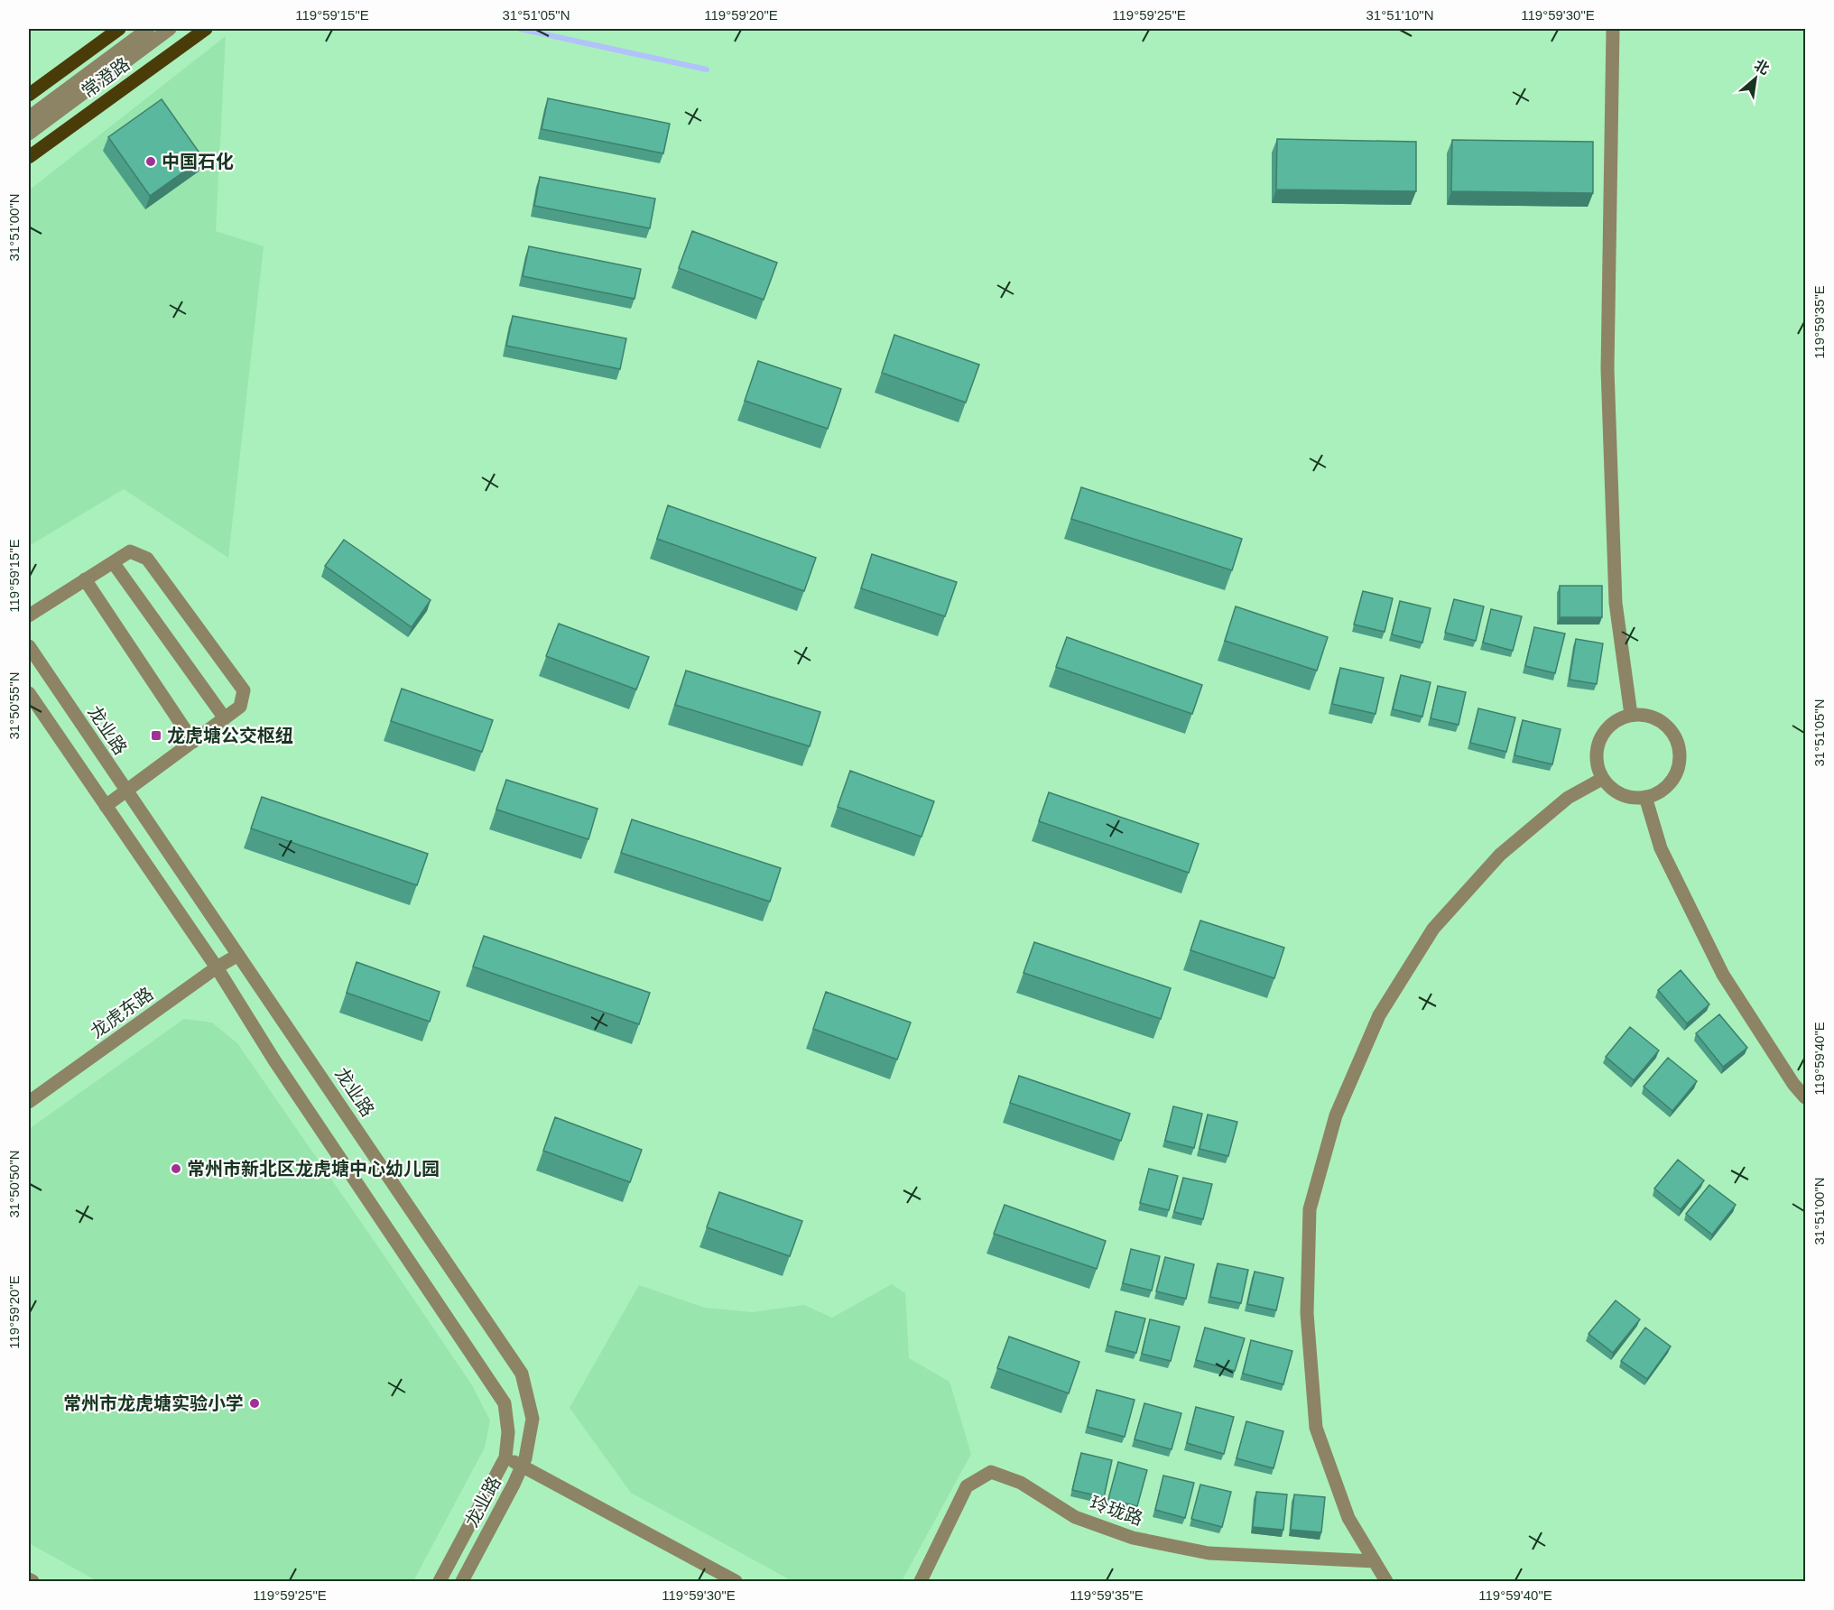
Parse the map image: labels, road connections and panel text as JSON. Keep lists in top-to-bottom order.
{
  "streets": {
    "main road": ["常澄路"],
    "street": ["龙业路", "龙虎东路", "玲珑路"]
  },
  "crossings": [
    ["龙业路", "龙虎东路"]
  ],
  "places": {
    "other": ["中国石化", "常州市新北区龙虎塘中心幼儿园", "常州市龙虎塘实验小学"],
    "transit": ["龙虎塘公交枢纽"]
  },
  "north": "top right",
  "coordinates": [
    "119°59'15\"E",
    "31°51'05\"N",
    "119°59'20\"E",
    "119°59'25\"E",
    "31°51'10\"N",
    "119°59'30\"E",
    "31°51'00\"N",
    "119°59'35\"E",
    "31°50'55\"N",
    "119°59'40\"E",
    "31°50'50\"N"
  ]
}
